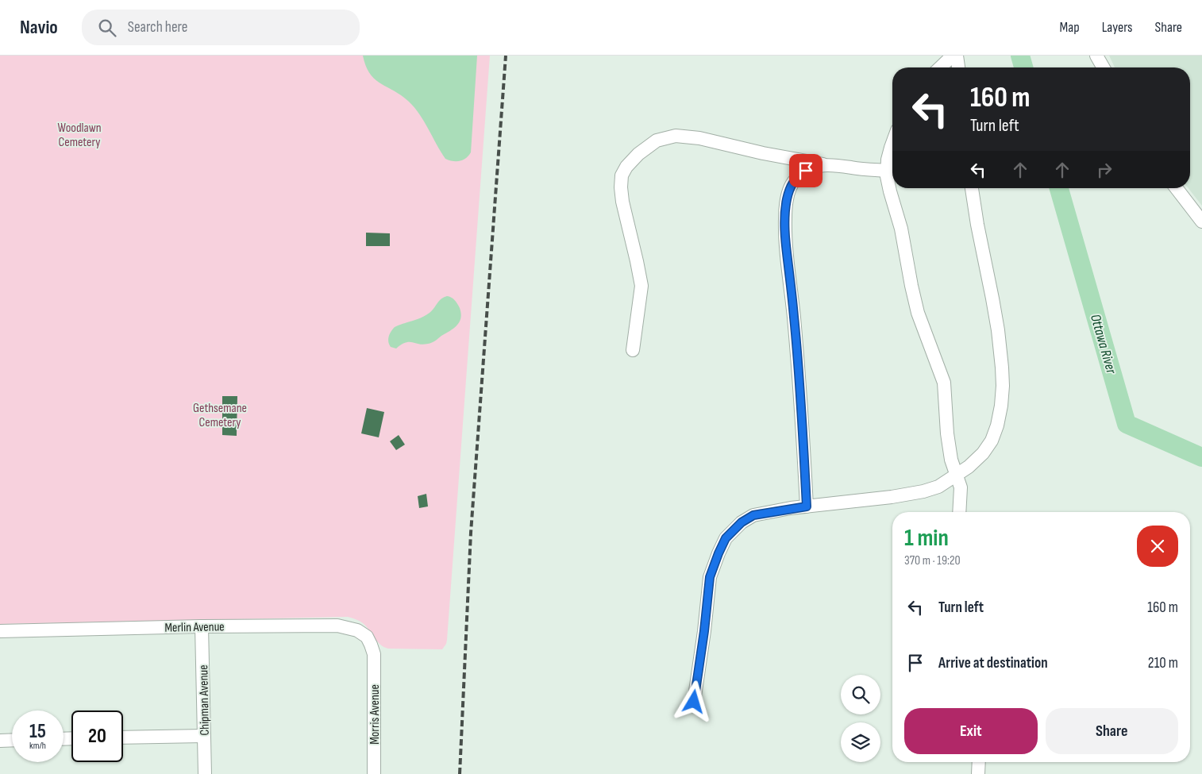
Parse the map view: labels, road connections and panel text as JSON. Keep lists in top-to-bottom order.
{
  "streets": {
    "street": ["Merlin Avenue", "Chipman Avenue", "Morris Avenue"]
  },
  "crossings": [
    ["Merlin Avenue", "Chipman Avenue"],
    ["Merlin Avenue", "Morris Avenue"]
  ],
  "water": ["Ottawa River"],
  "parks": ["Woodlawn Cemetery", "Gethsemane Cemetery"],
  "page": {
    "header": "Navio",
    "search": "Search here",
    "nav": ["Map", "Layers", "Share"],
    "turn": ["160 m", "Turn left"],
    "heading": ["1 min", "370 m · 19:20"],
    "list": [
      {
        "name": "Turn left",
        "value": "160 m"
      },
      {
        "name": "Arrive at destination",
        "value": "210 m"
      }
    ],
    "buttons": ["Exit", "Share"],
    "speed": "15 km/h",
    "limit": "20"
  }
}
